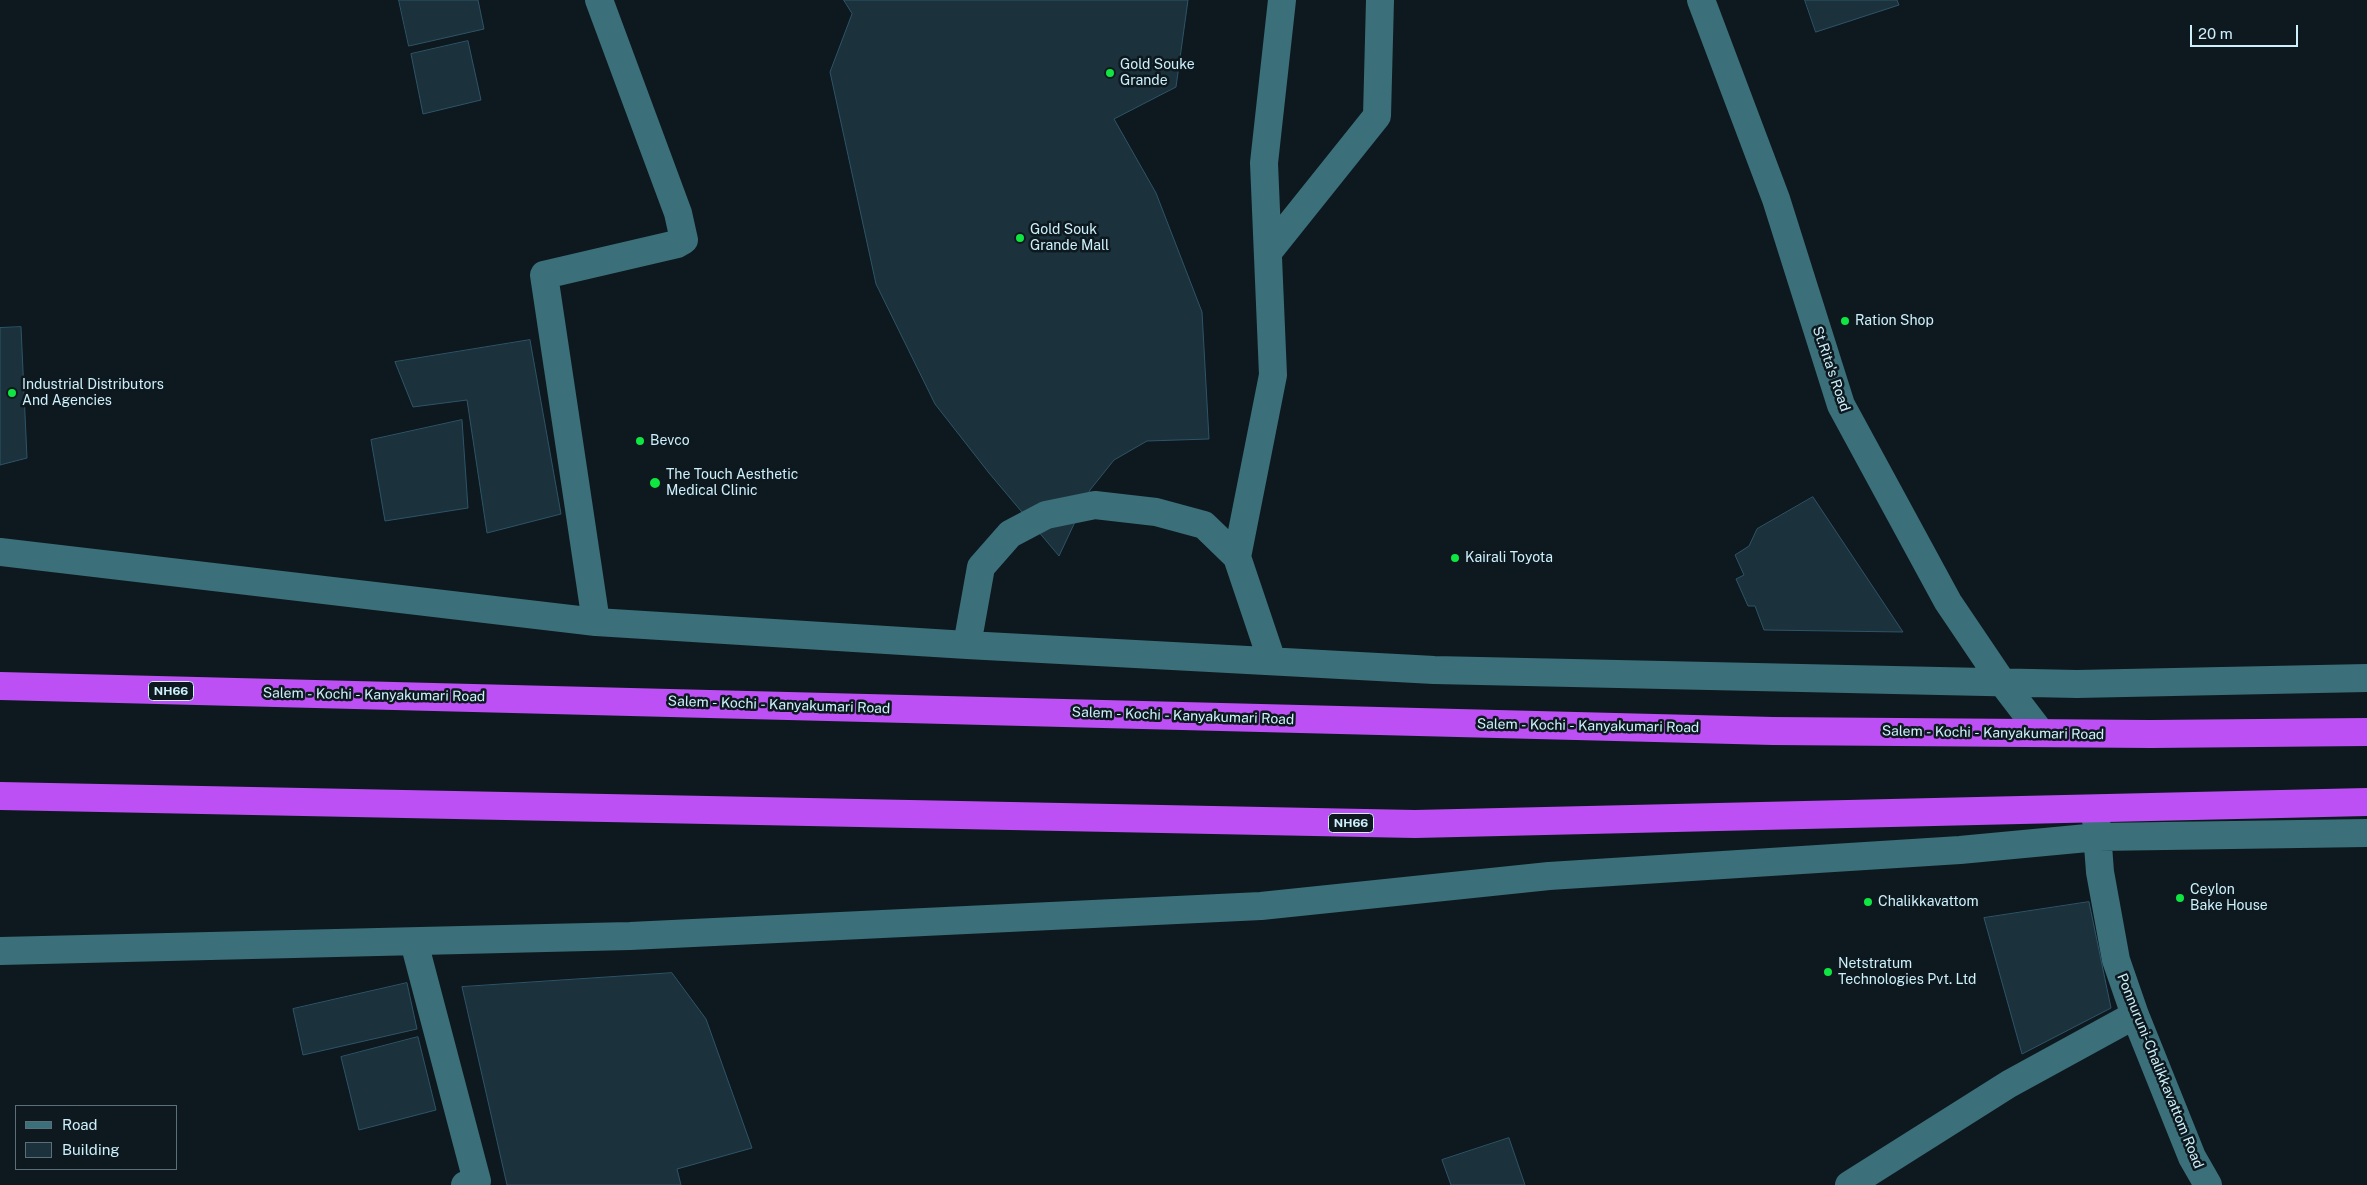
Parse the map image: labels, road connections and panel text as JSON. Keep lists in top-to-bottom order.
{
  "streets": {
    "highway": ["NH66", "Salem - Kochi - Kanyakumari Road"],
    "street": ["St.Rita's Road", "Ponnuruni-Chalikkavattom Road"]
  },
  "crossings": [
    ["St.Rita's Road", "Salem - Kochi - Kanyakumari Road"],
    ["NH66", "Ponnuruni-Chalikkavattom Road"]
  ],
  "places": [
    "Gold Souke Grande",
    "Gold Souk Grande Mall",
    "Ration Shop",
    "Industrial Distributors And Agencies",
    "Bevco",
    "The Touch Aesthetic Medical Clinic",
    "Kairali Toyota",
    "Ceylon Bake House",
    "Chalikkavattom",
    "Netstratum Technologies Pvt. Ltd"
  ],
  "legend": ["Road", "Building"],
  "scale_bar": "20 m"
}
